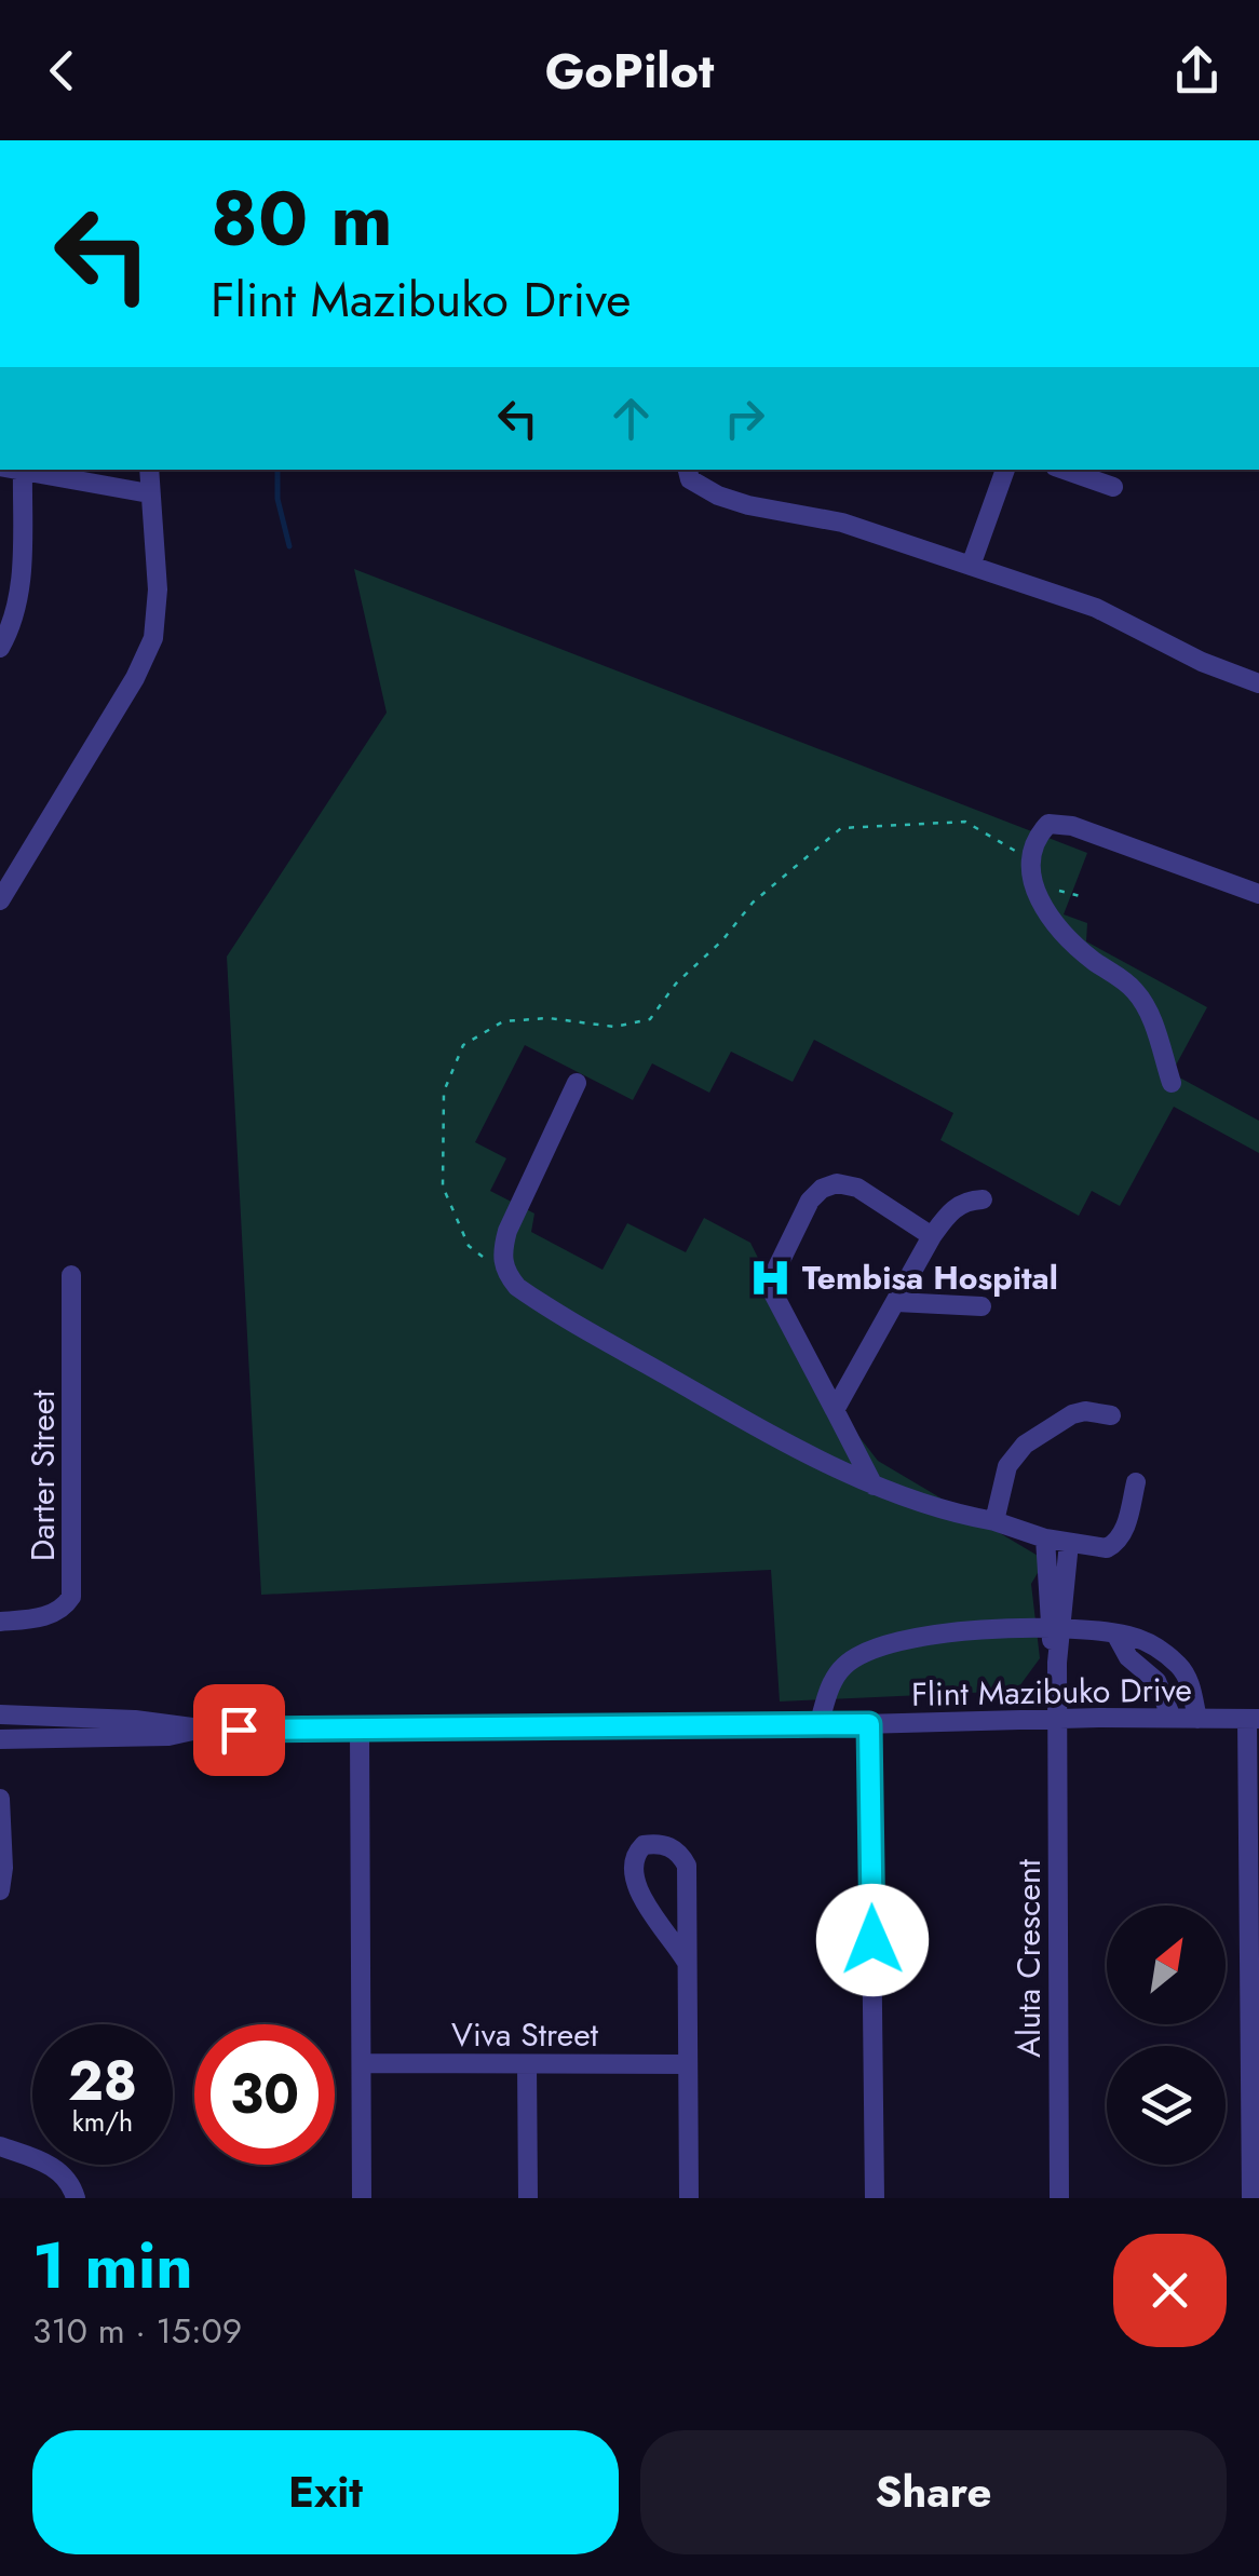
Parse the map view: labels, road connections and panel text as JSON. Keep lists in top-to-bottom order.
{
  "streets": {
    "street": [
      "Darter Street",
      "Flint Mazibuko Drive",
      "Aluta Crescent",
      "Viva Street"
    ]
  },
  "crossings": [
    ["Flint Mazibuko Drive", "Aluta Crescent"]
  ],
  "places": {
    "hospital": ["Tembisa Hospital"]
  },
  "north": "top right",
  "page": {
    "header": "GoPilot",
    "turn": ["80 m", "Flint Mazibuko Drive"],
    "speed": "28 km/h",
    "limit": "30",
    "heading": ["1 min", "310 m · 15:09"],
    "buttons": ["Exit", "Share"]
  }
}
